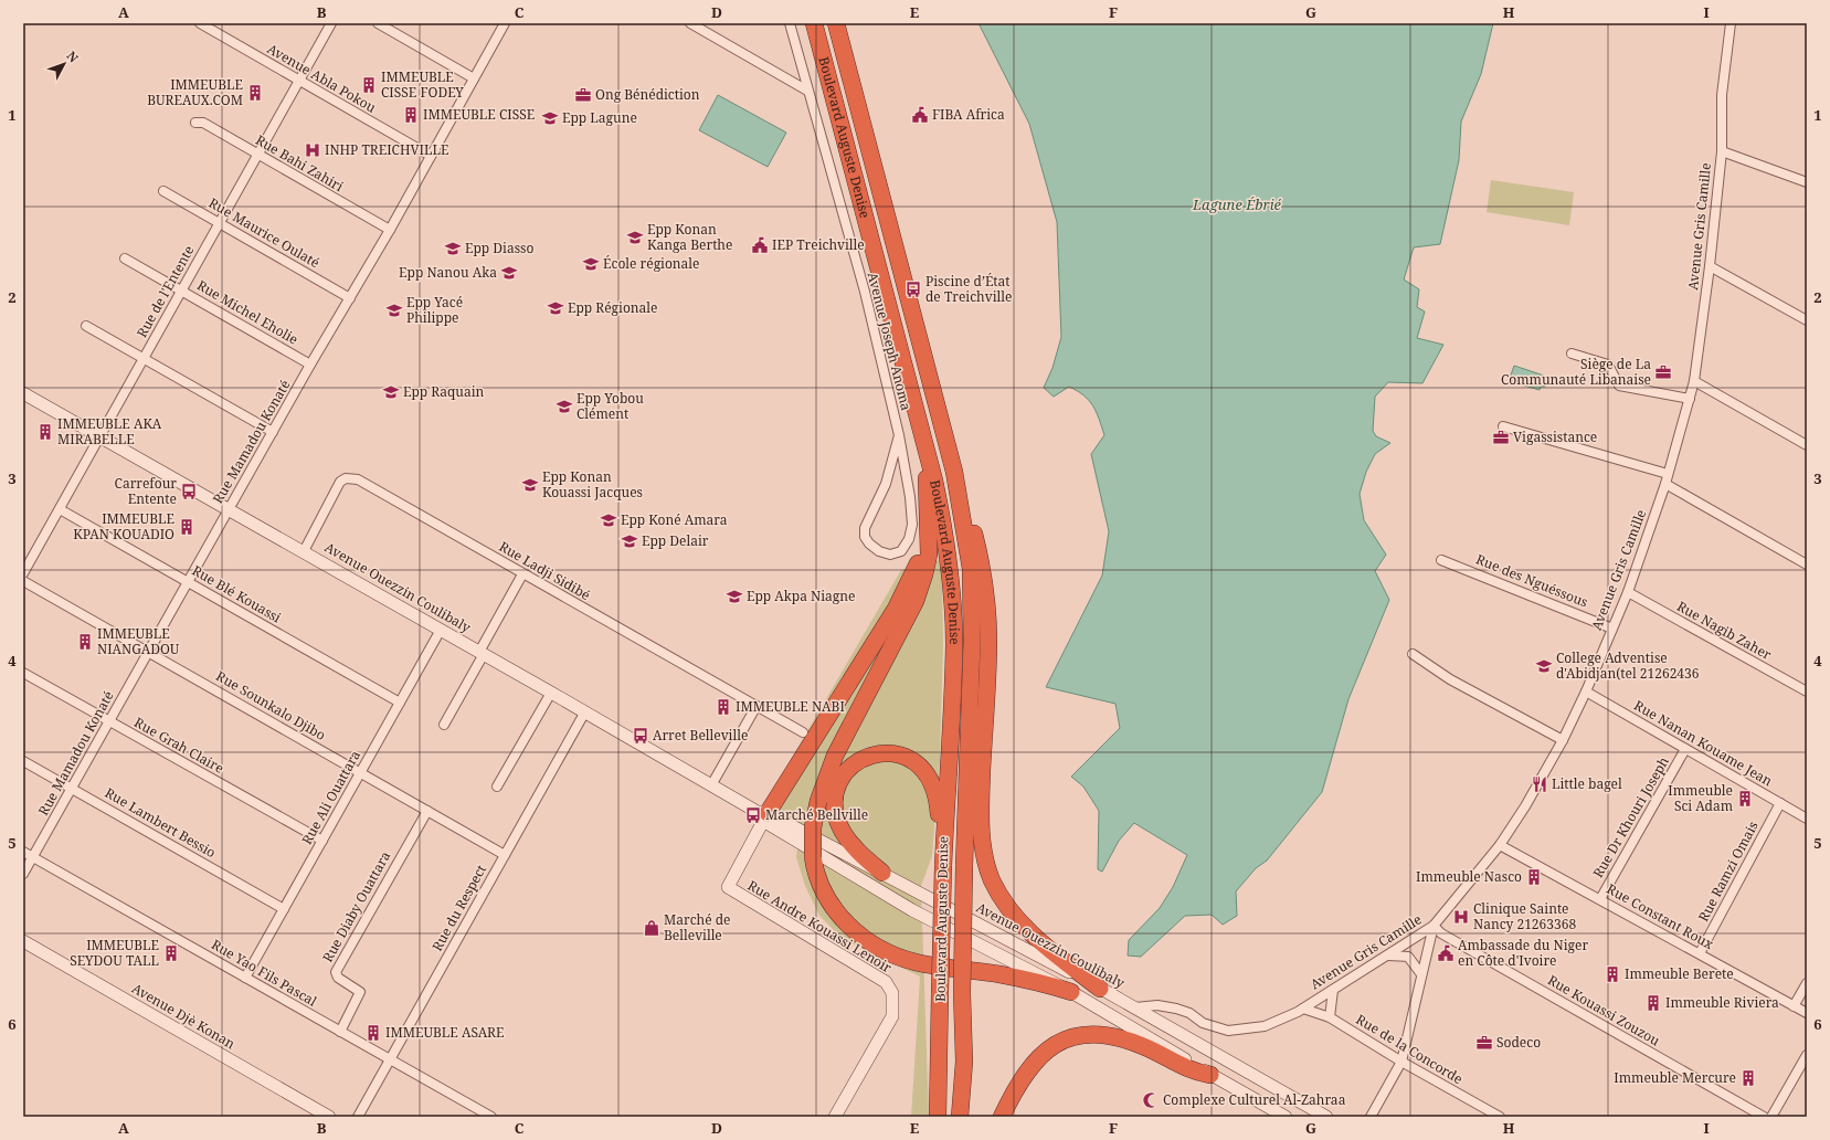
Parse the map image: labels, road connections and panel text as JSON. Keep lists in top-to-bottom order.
{
  "streets": {
    "highway": ["Boulevard Auguste Denise"],
    "street": [
      "Avenue Abla Pokou",
      "Rue Bahi Zahiri",
      "Avenue Gris Camille",
      "Rue Maurice Oulaté",
      "Rue de l'Entente",
      "Rue Michel Eholie",
      "Avenue Joseph Anoma",
      "Rue Mamadou Konaté",
      "Rue Ladji Sidibé",
      "Rue des Nguéssous",
      "Avenue Ouezzin Coulibaly",
      "Rue Blé Kouassi",
      "Rue Nagib Zaher",
      "Rue Sounkalo Djibo",
      "Rue Nanan Kouame Jean",
      "Rue Grah Claire",
      "Rue Ali Ouattara",
      "Rue Dr Khouri Joseph",
      "Rue Lambert Bessio",
      "Rue Ramzi Omais",
      "Rue Diaby Ouattara",
      "Rue du Respect",
      "Rue Constant Roux",
      "Rue Andre Kouassi Lenoir",
      "Rue Yao Fils Pascal",
      "Rue Kouassi Zouzou",
      "Avenue Djè Konan",
      "Rue de la Concorde"
    ]
  },
  "crossings": [
    ["Avenue Abla Pokou", "Rue de l'Entente"],
    ["Avenue Abla Pokou", "Rue Mamadou Konaté"],
    ["Rue Bahi Zahiri", "Rue de l'Entente"],
    ["Rue Bahi Zahiri", "Rue Mamadou Konaté"],
    ["Avenue Gris Camille", "Rue des Nguéssous"],
    ["Avenue Gris Camille", "Avenue Ouezzin Coulibaly"],
    ["Avenue Gris Camille", "Rue Nagib Zaher"],
    ["Avenue Gris Camille", "Rue Nanan Kouame Jean"],
    ["Avenue Gris Camille", "Rue Constant Roux"],
    ["Avenue Gris Camille", "Rue Kouassi Zouzou"],
    ["Avenue Gris Camille", "Rue de la Concorde"],
    ["Rue Maurice Oulaté", "Rue de l'Entente"],
    ["Rue Maurice Oulaté", "Rue Mamadou Konaté"],
    ["Rue de l'Entente", "Rue Michel Eholie"],
    ["Rue de l'Entente", "Avenue Ouezzin Coulibaly"],
    ["Rue de l'Entente", "Rue Blé Kouassi"],
    ["Rue Michel Eholie", "Rue Mamadou Konaté"],
    ["Rue Mamadou Konaté", "Avenue Ouezzin Coulibaly"],
    ["Rue Mamadou Konaté", "Rue Blé Kouassi"],
    ["Rue Mamadou Konaté", "Rue Sounkalo Djibo"],
    ["Rue Mamadou Konaté", "Rue Grah Claire"],
    ["Rue Mamadou Konaté", "Rue Lambert Bessio"],
    ["Rue Mamadou Konaté", "Rue Yao Fils Pascal"],
    ["Rue Ladji Sidibé", "Avenue Ouezzin Coulibaly"],
    ["Avenue Ouezzin Coulibaly", "Rue Ali Ouattara"],
    ["Avenue Ouezzin Coulibaly", "Rue du Respect"],
    ["Avenue Ouezzin Coulibaly", "Rue Andre Kouassi Lenoir"],
    ["Rue Blé Kouassi", "Rue Ali Ouattara"],
    ["Rue Sounkalo Djibo", "Rue Ali Ouattara"],
    ["Rue Sounkalo Djibo", "Rue Diaby Ouattara"],
    ["Rue Sounkalo Djibo", "Rue du Respect"],
    ["Rue Nanan Kouame Jean", "Rue Dr Khouri Joseph"],
    ["Rue Nanan Kouame Jean", "Rue Ramzi Omais"],
    ["Rue Grah Claire", "Rue Ali Ouattara"],
    ["Rue Ali Ouattara", "Rue Lambert Bessio"],
    ["Rue Ali Ouattara", "Rue Yao Fils Pascal"],
    ["Rue Dr Khouri Joseph", "Rue Constant Roux"],
    ["Rue Ramzi Omais", "Rue Constant Roux"],
    ["Rue Diaby Ouattara", "Rue Yao Fils Pascal"],
    ["Rue du Respect", "Rue Yao Fils Pascal"]
  ],
  "water": ["Lagune Ébrié"],
  "places": {
    "building": [
      "IMMEUBLE CISSE FODEY",
      "IMMEUBLE BUREAUX.COM",
      "IMMEUBLE CISSE",
      "IMMEUBLE AKA MIRABELLE",
      "IMMEUBLE KPAN KOUADIO",
      "IMMEUBLE NIANGADOU",
      "IMMEUBLE NABI",
      "Immeuble Sci Adam",
      "Immeuble Nasco",
      "IMMEUBLE SEYDOU TALL",
      "Immeuble Berete",
      "Immeuble Riviera",
      "IMMEUBLE ASARE",
      "Immeuble Mercure"
    ],
    "office": [
      "Ong Bénédiction",
      "Siège de La Communauté Libanaise",
      "Vigassistance",
      "Sodeco"
    ],
    "public building": ["FIBA Africa", "IEP Treichville", "Ambassade du Niger en Côte d'Ivoire"],
    "school or university": [
      "Epp Lagune",
      "Epp Konan Kanga Berthe",
      "Epp Diasso",
      "École régionale",
      "Epp Nanou Aka",
      "Epp Régionale",
      "Epp Yacé Philippe",
      "Epp Raquain",
      "Epp Yobou Clément",
      "Epp Konan Kouassi Jacques",
      "Epp Koné Amara",
      "Epp Delair",
      "Epp Akpa Niagne",
      "College Adventise d'Abidjan(tel 21262436"
    ],
    "hospital": ["INHP TREICHVILLE", "Clinique Sainte Nancy 21263368"],
    "bus stop": [
      "Piscine d’État de Treichville",
      "Carrefour Entente",
      "Arret Belleville",
      "Marché Bellville"
    ],
    "restaurant": ["Little bagel"],
    "shop": ["Marché de Belleville"],
    "mosque": ["Complexe Culturel Al-Zahraa"]
  },
  "north": "top right",
  "grid": {
    "columns": [
      "A",
      "B",
      "C",
      "D",
      "E",
      "F",
      "G",
      "H",
      "I"
    ],
    "rows": [
      "1",
      "2",
      "3",
      "4",
      "5",
      "6"
    ]
  }
}
